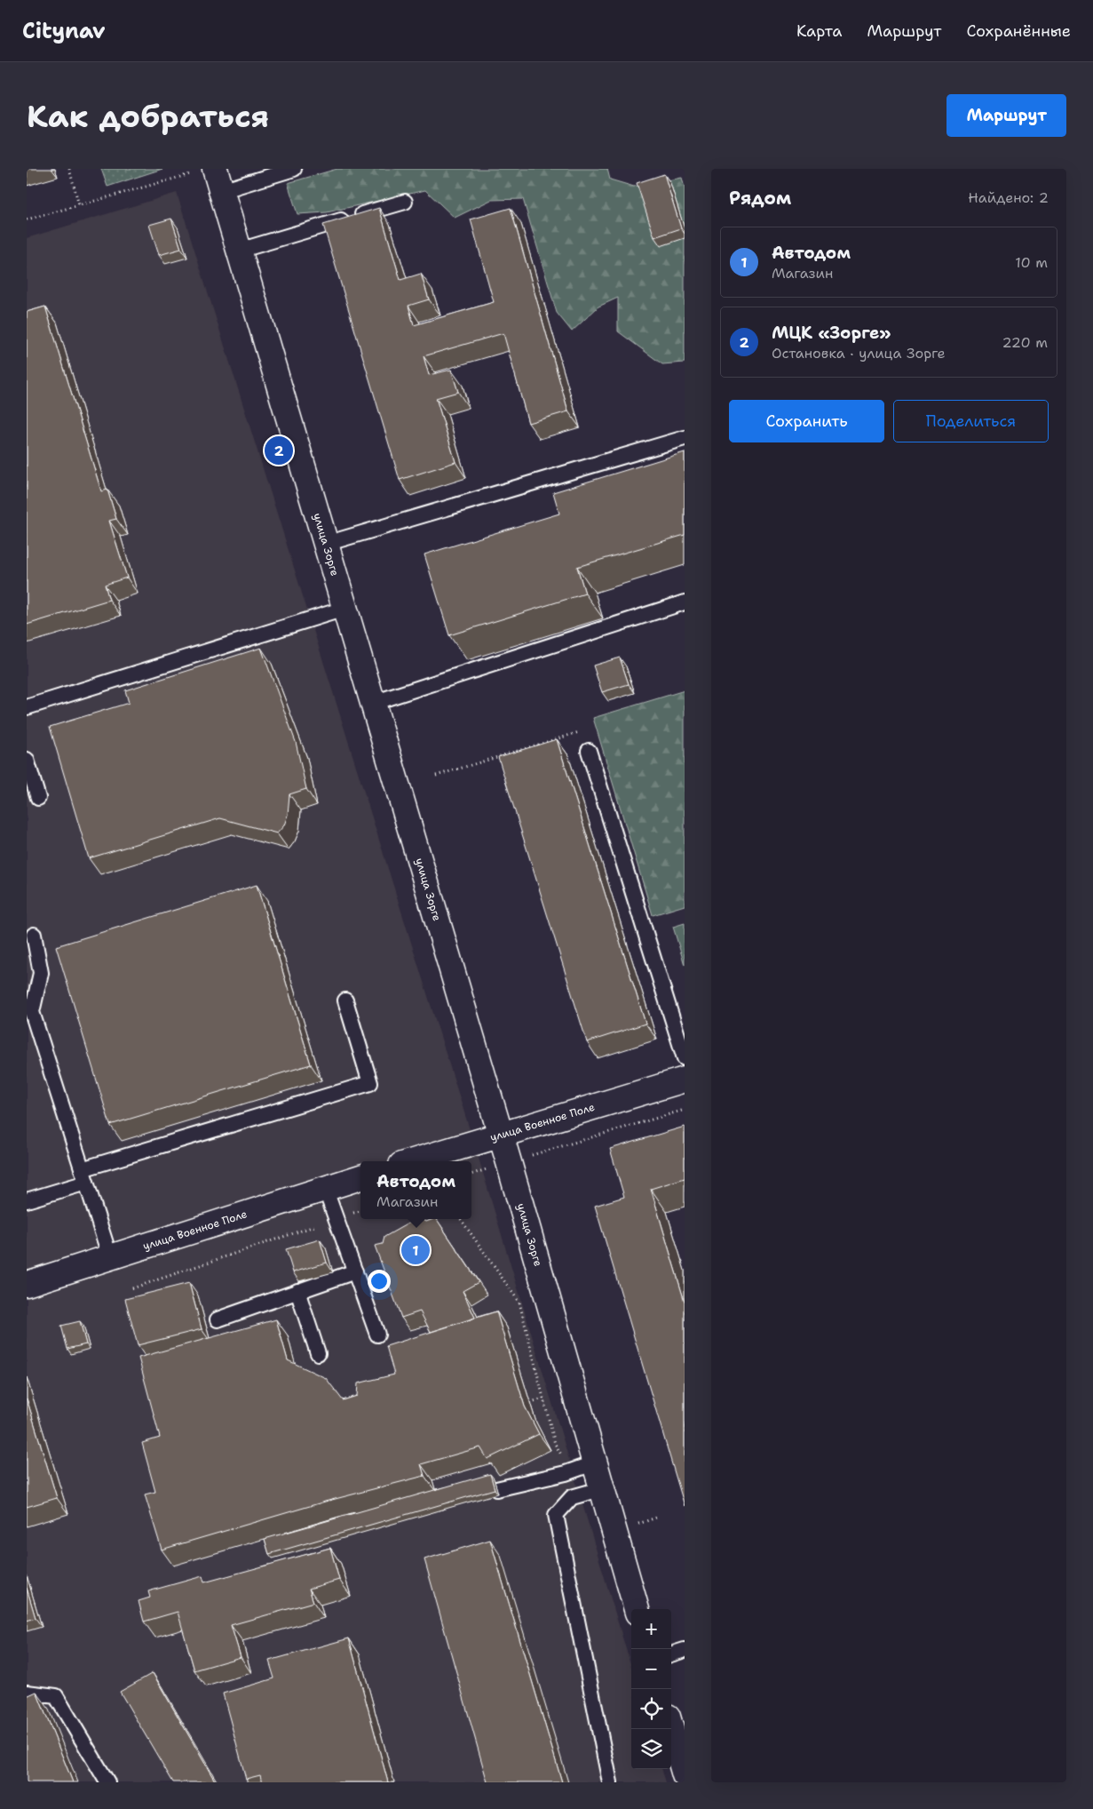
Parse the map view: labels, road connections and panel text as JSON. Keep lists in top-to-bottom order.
{
  "streets": {
    "street": ["улица Зорге", "улица Военное Поле"]
  },
  "crossings": [
    ["улица Зорге", "улица Военное Поле"]
  ],
  "page": {
    "header": "Citynav",
    "nav": ["Карта", "Маршрут", "Сохранённые"],
    "buttons": [
      "Маршрут",
      ["Сохранить", "Поделиться"]
    ],
    "title": "Как добраться",
    "heading": ["Рядом", "Найдено: 2"],
    "list": [
      {
        "mark": "1",
        "name": "Автодом",
        "note": "Магазин",
        "value": "10 m"
      },
      {
        "mark": "2",
        "name": "МЦК «Зорге»",
        "note": "Остановка · улица Зорге",
        "value": "220 m"
      }
    ],
    "pins": ["2", "1"],
    "popup": ["Автодом", "Магазин"],
    "map_buttons": ["+", "−"]
  }
}
